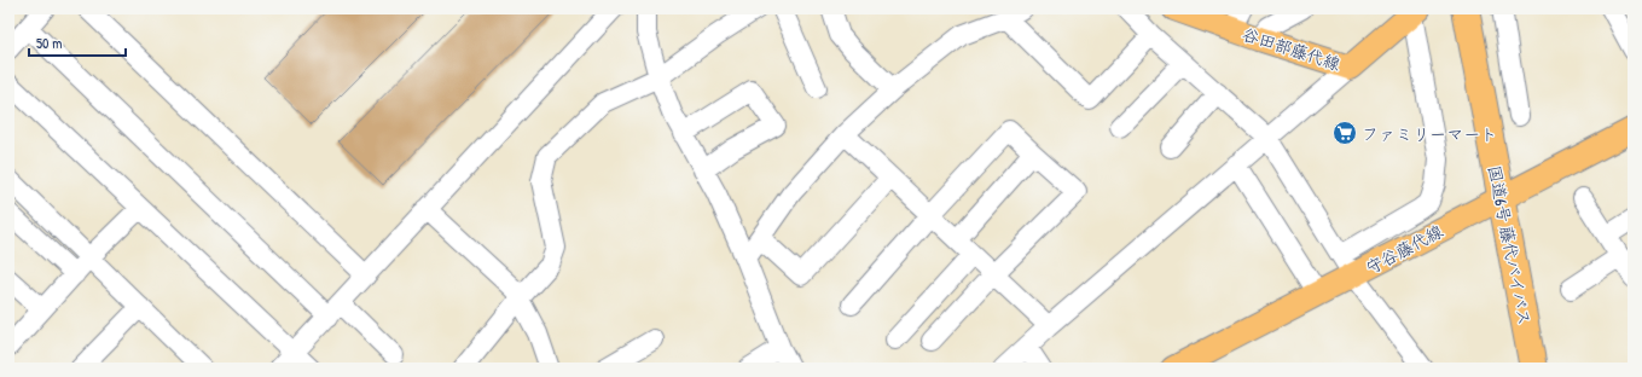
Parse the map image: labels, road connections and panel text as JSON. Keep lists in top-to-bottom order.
{
  "streets": {
    "highway": ["国道6号 藤代バイパス"],
    "main road": ["谷田部藤代線", "守谷藤代線"]
  },
  "crossings": [
    ["国道6号 藤代バイパス", "守谷藤代線"]
  ],
  "places": {
    "supermarket": ["ファミリーマート"]
  },
  "scale_bar": "50 m"
}
